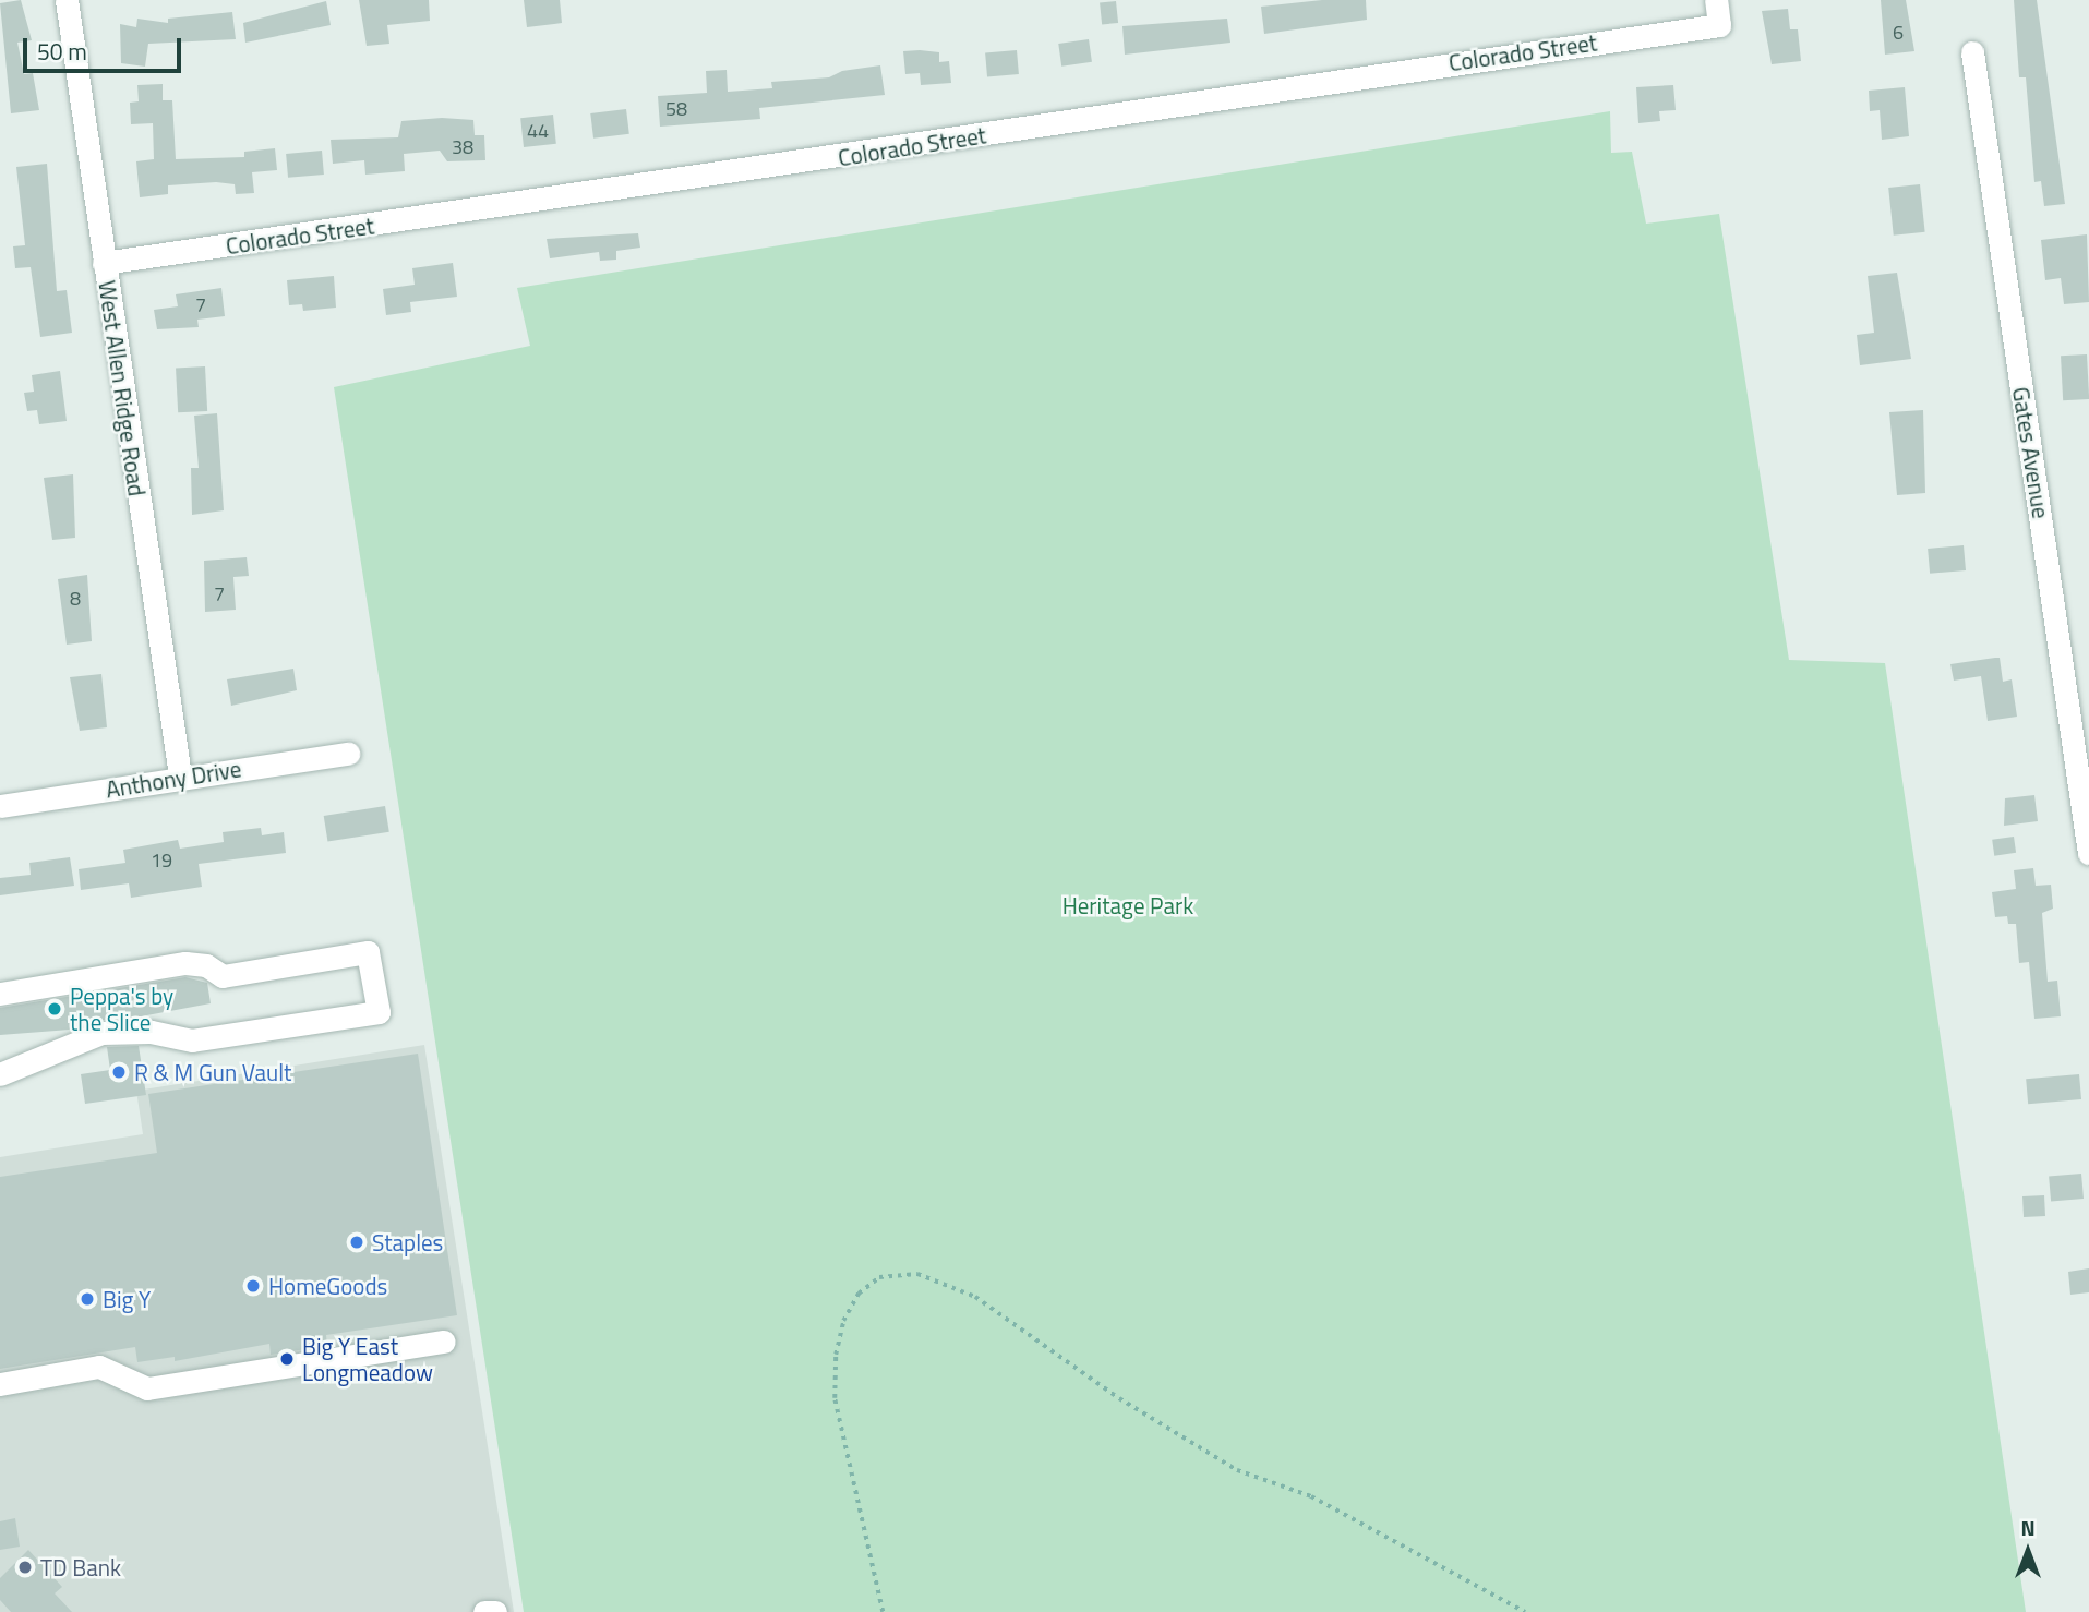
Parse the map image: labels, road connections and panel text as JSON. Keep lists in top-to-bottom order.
{
  "streets": {
    "street": [
      "Colorado Street",
      "West Allen Ridge Road",
      "Gates Avenue",
      "Anthony Drive"
    ]
  },
  "crossings": [
    ["Colorado Street", "West Allen Ridge Road"],
    ["West Allen Ridge Road", "Anthony Drive"]
  ],
  "parks": ["Heritage Park"],
  "places": [
    "Peppa's by the Slice",
    "R & M Gun Vault",
    "Staples",
    "HomeGoods",
    "Big Y",
    "Big Y East Longmeadow",
    "TD Bank"
  ],
  "house_numbers": [
    "6",
    "58",
    "44",
    "38",
    "7",
    "7",
    "8",
    "19"
  ],
  "scale_bar": "50 m",
  "north": "top"
}
